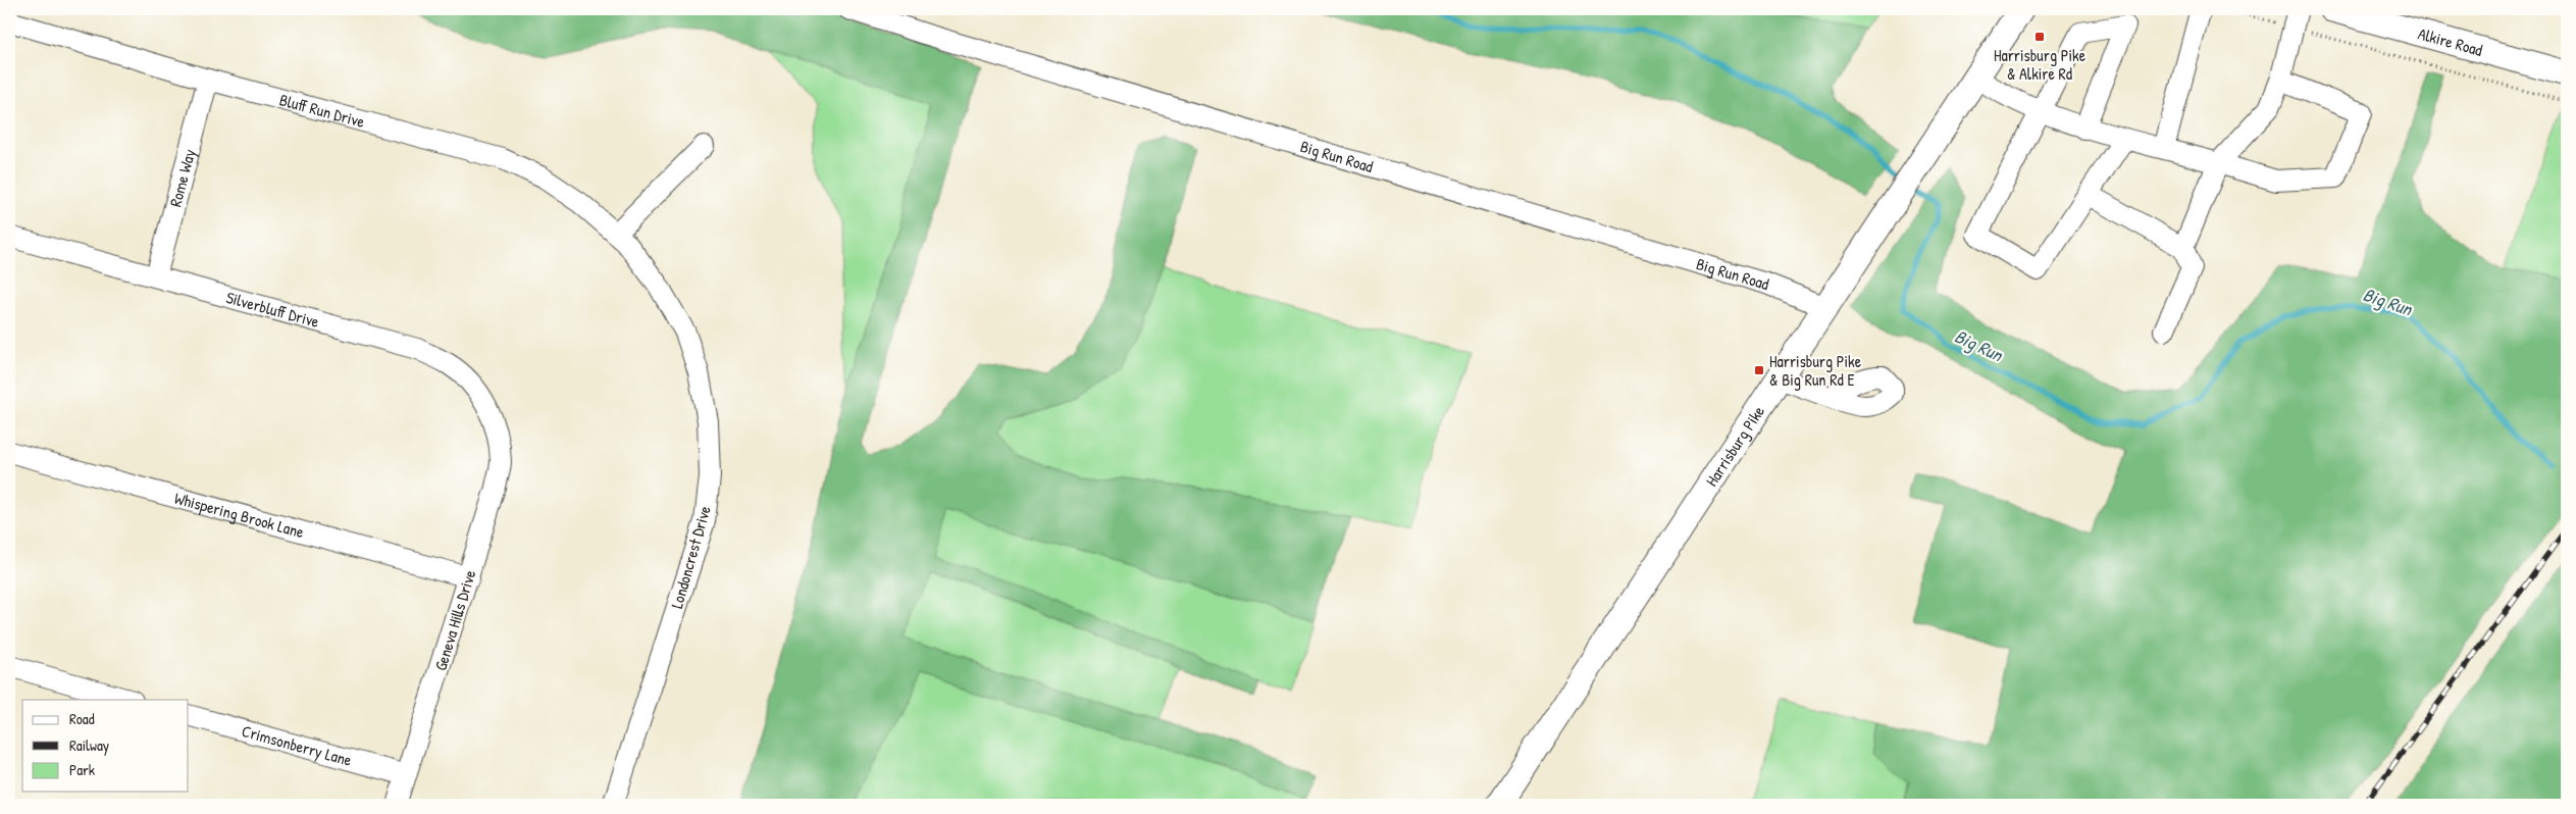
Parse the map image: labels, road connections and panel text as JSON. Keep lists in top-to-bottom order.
{
  "streets": {
    "main road": ["Alkire Road", "Harrisburg Pike"],
    "street": [
      "Bluff Run Drive",
      "Big Run Road",
      "Rome Way",
      "Silverbluff Drive",
      "Whispering Brook Lane",
      "Londoncrest Drive",
      "Geneva Hills Drive",
      "Crimsonberry Lane"
    ]
  },
  "crossings": [
    ["Bluff Run Drive", "Rome Way"],
    ["Bluff Run Drive", "Londoncrest Drive"],
    ["Big Run Road", "Harrisburg Pike"],
    ["Rome Way", "Silverbluff Drive"],
    ["Silverbluff Drive", "Geneva Hills Drive"],
    ["Whispering Brook Lane", "Geneva Hills Drive"],
    ["Geneva Hills Drive", "Crimsonberry Lane"]
  ],
  "water": ["Big Run"],
  "places": {
    "transit": ["Harrisburg Pike & Alkire Rd", "Harrisburg Pike & Big Run Rd E"]
  },
  "legend": ["Road", "Railway", "Park"]
}
